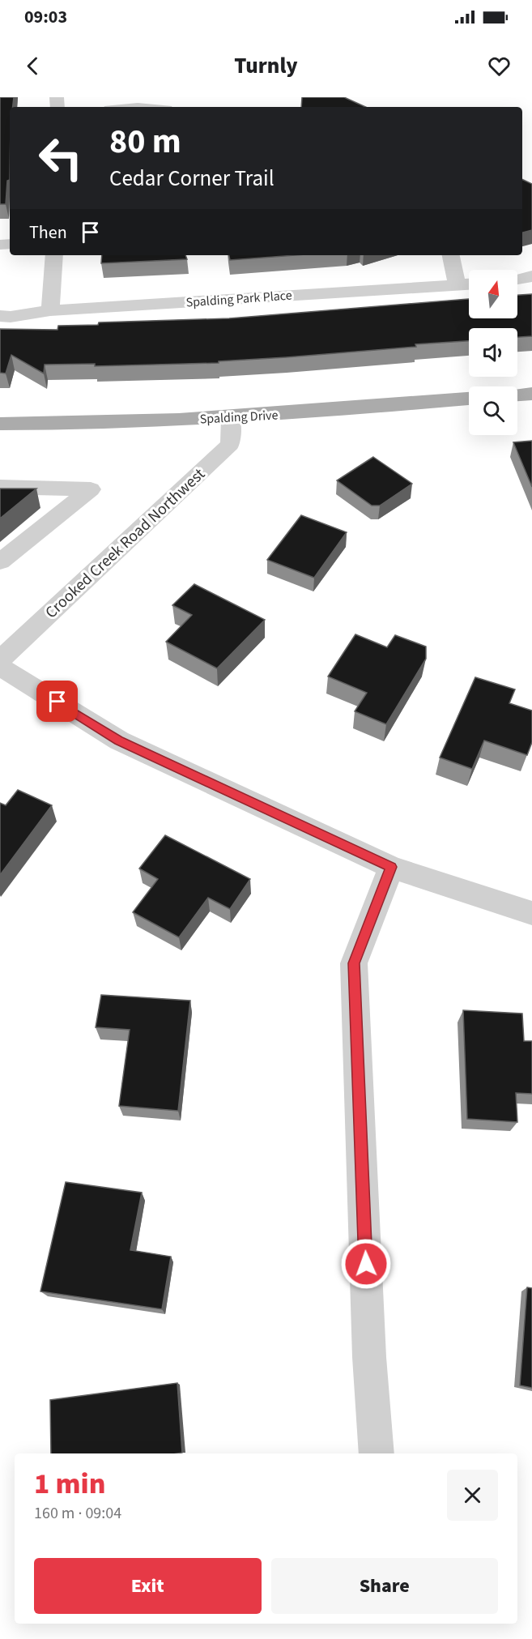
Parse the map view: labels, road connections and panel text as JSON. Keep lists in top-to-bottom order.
{
  "streets": {
    "main road": ["Spalding Drive"],
    "street": ["Spalding Park Place", "Crooked Creek Road Northwest"]
  },
  "crossings": [
    ["Spalding Drive", "Crooked Creek Road Northwest"]
  ],
  "north": "top",
  "page": {
    "status": "09:03",
    "header": "Turnly",
    "turn": ["80 m", "Cedar Corner Trail"],
    "then": "Then",
    "heading": ["1 min", "160 m · 09:04"],
    "buttons": ["Exit", "Share"]
  }
}
